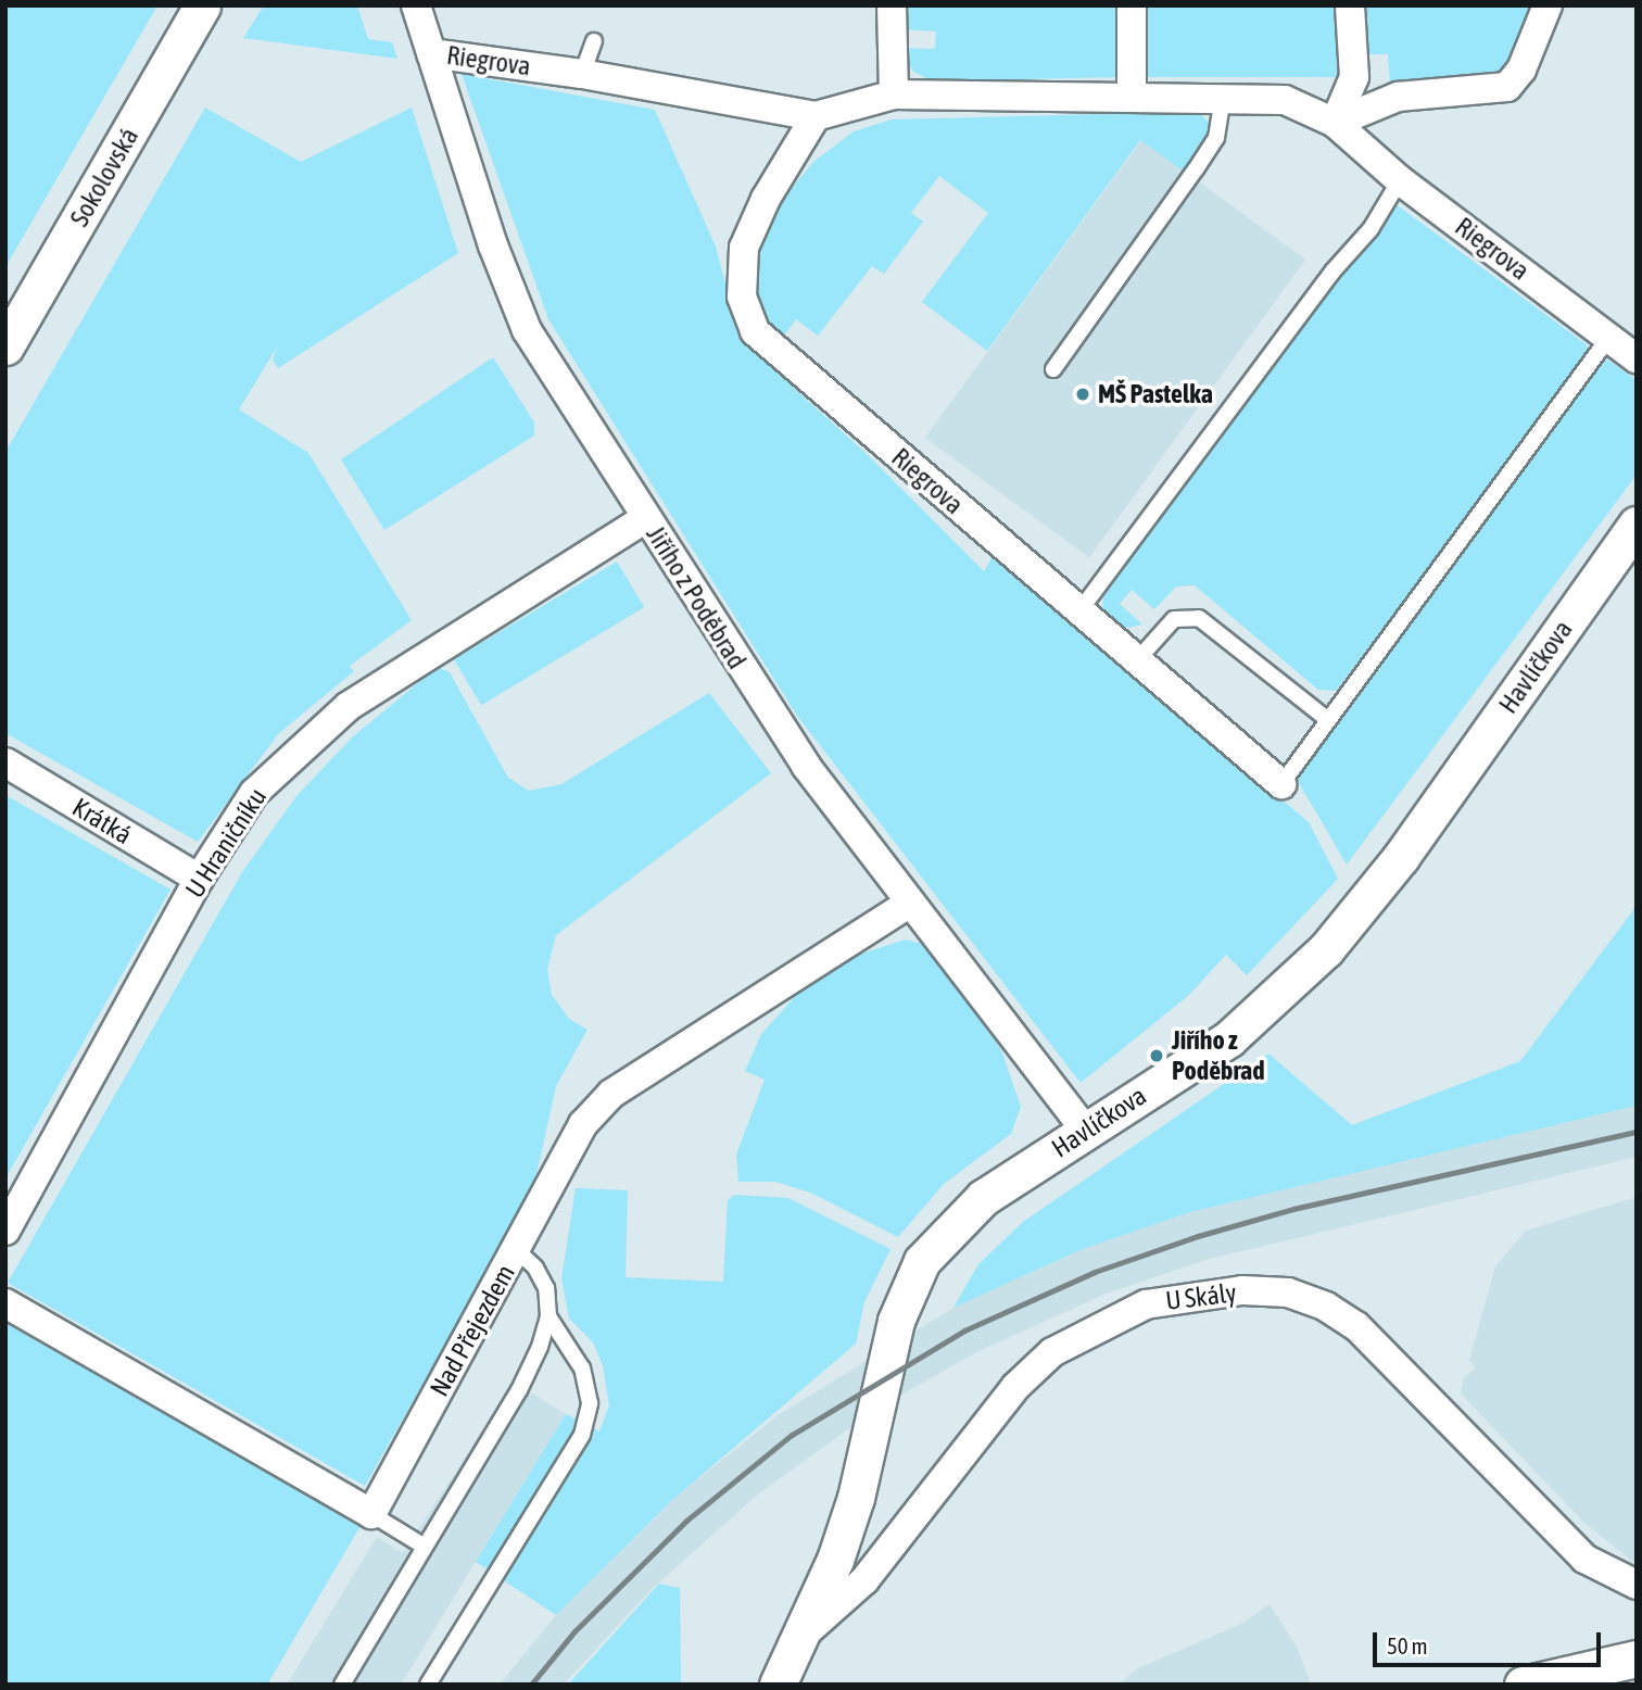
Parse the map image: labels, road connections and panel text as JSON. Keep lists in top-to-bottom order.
{
  "streets": {
    "street": [
      "Riegrova",
      "Sokolovská",
      "Jiřího z Poděbrad",
      "Havlíčkova",
      "Krátká",
      "U Hraničníku",
      "U Skály",
      "Nad Přejezdem"
    ]
  },
  "crossings": [
    ["Riegrova", "Jiřího z Poděbrad"],
    ["Jiřího z Poděbrad", "Havlíčkova"],
    ["Jiřího z Poděbrad", "U Hraničníku"],
    ["Jiřího z Poděbrad", "Nad Přejezdem"],
    ["Havlíčkova", "U Skály"],
    ["Krátká", "U Hraničníku"]
  ],
  "places": ["MŠ Pastelka", "Jiřího z Poděbrad"],
  "scale_bar": "50 m"
}
